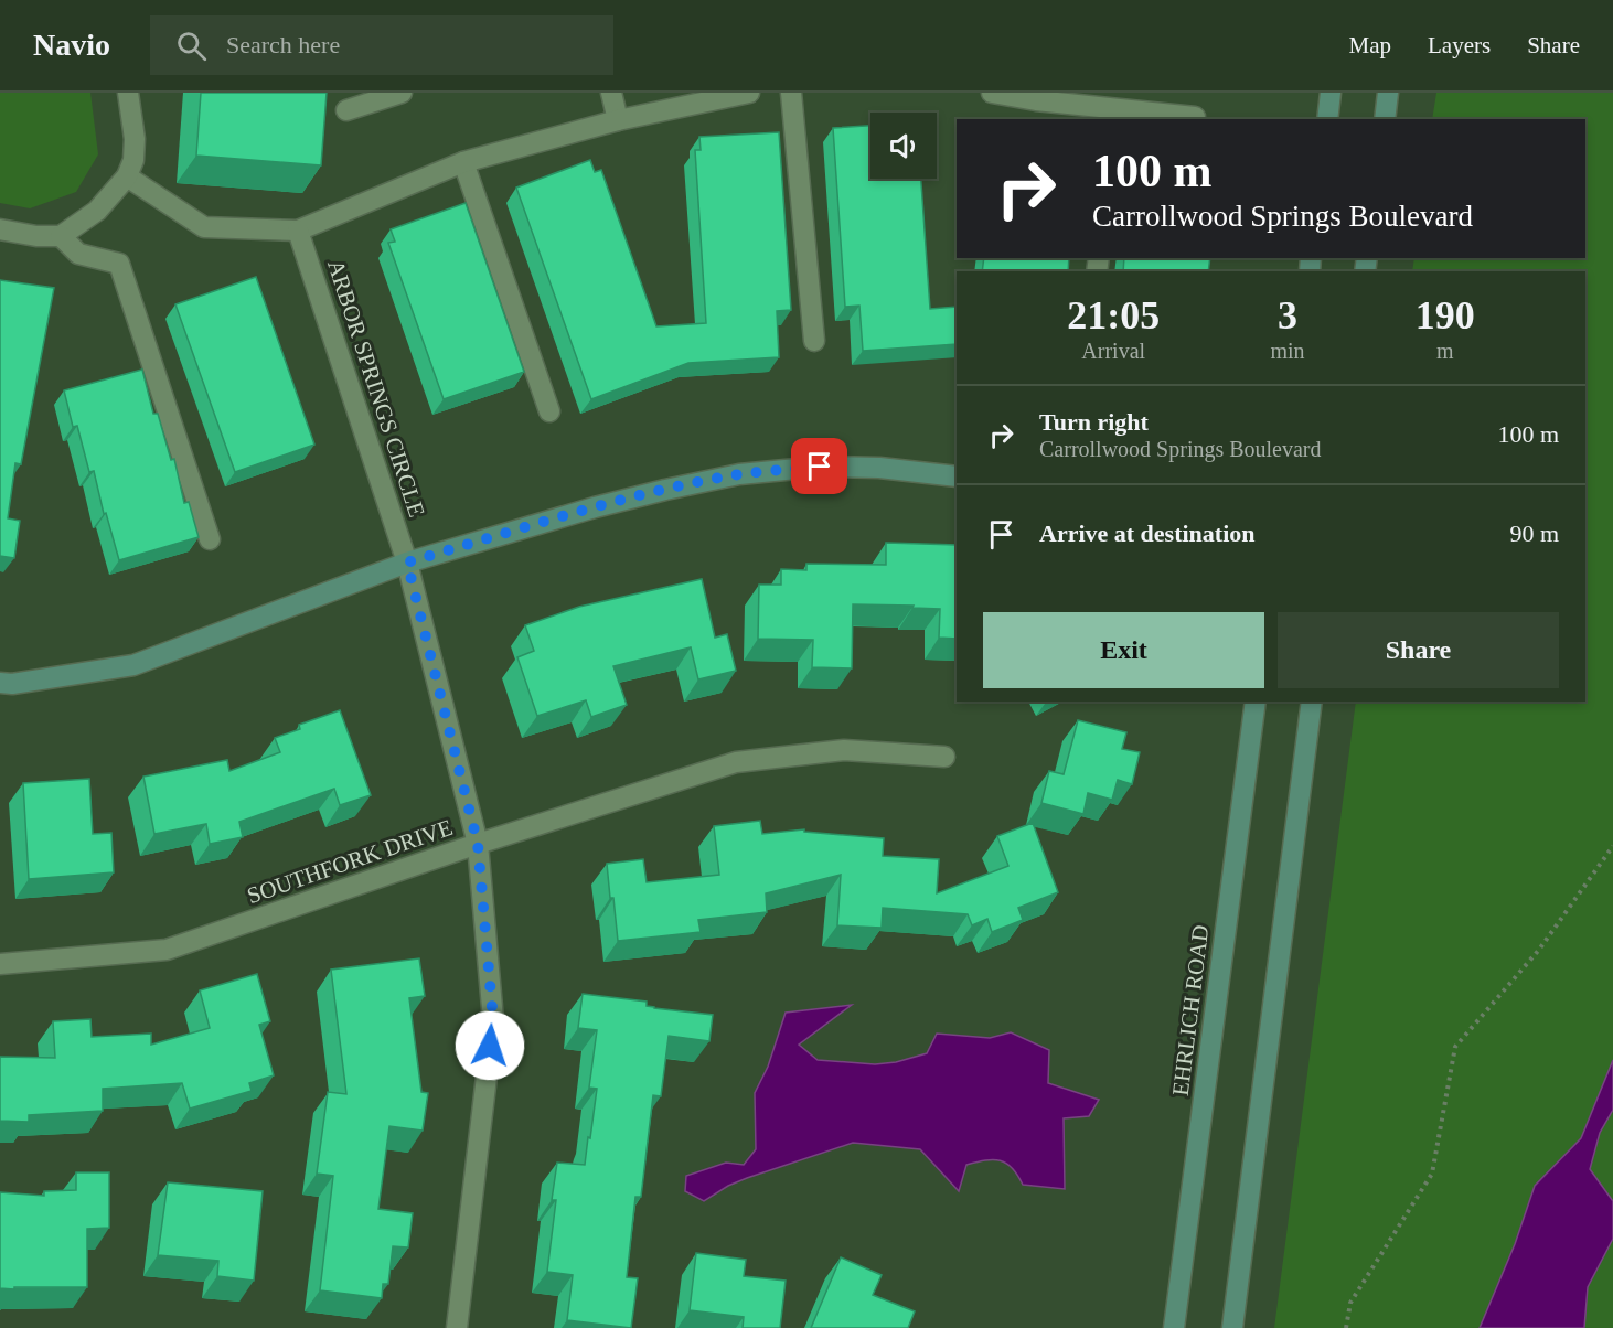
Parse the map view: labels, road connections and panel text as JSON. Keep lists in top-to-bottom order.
{
  "streets": {
    "main road": ["EHRLICH ROAD"],
    "street": ["ARBOR SPRINGS CIRCLE", "SOUTHFORK DRIVE"]
  },
  "crossings": [
    ["ARBOR SPRINGS CIRCLE", "SOUTHFORK DRIVE"]
  ],
  "page": {
    "header": "Navio",
    "search": "Search here",
    "nav": ["Map", "Layers", "Share"],
    "turn": ["100 m", "Carrollwood Springs Boulevard"],
    "eta": [
      "21:05",
      "Arrival",
      "3",
      "min",
      "190",
      "m"
    ],
    "list": [
      {
        "name": "Turn right",
        "note": "Carrollwood Springs Boulevard",
        "value": "100 m"
      },
      {
        "name": "Arrive at destination",
        "value": "90 m"
      }
    ],
    "buttons": ["Exit", "Share"]
  }
}
